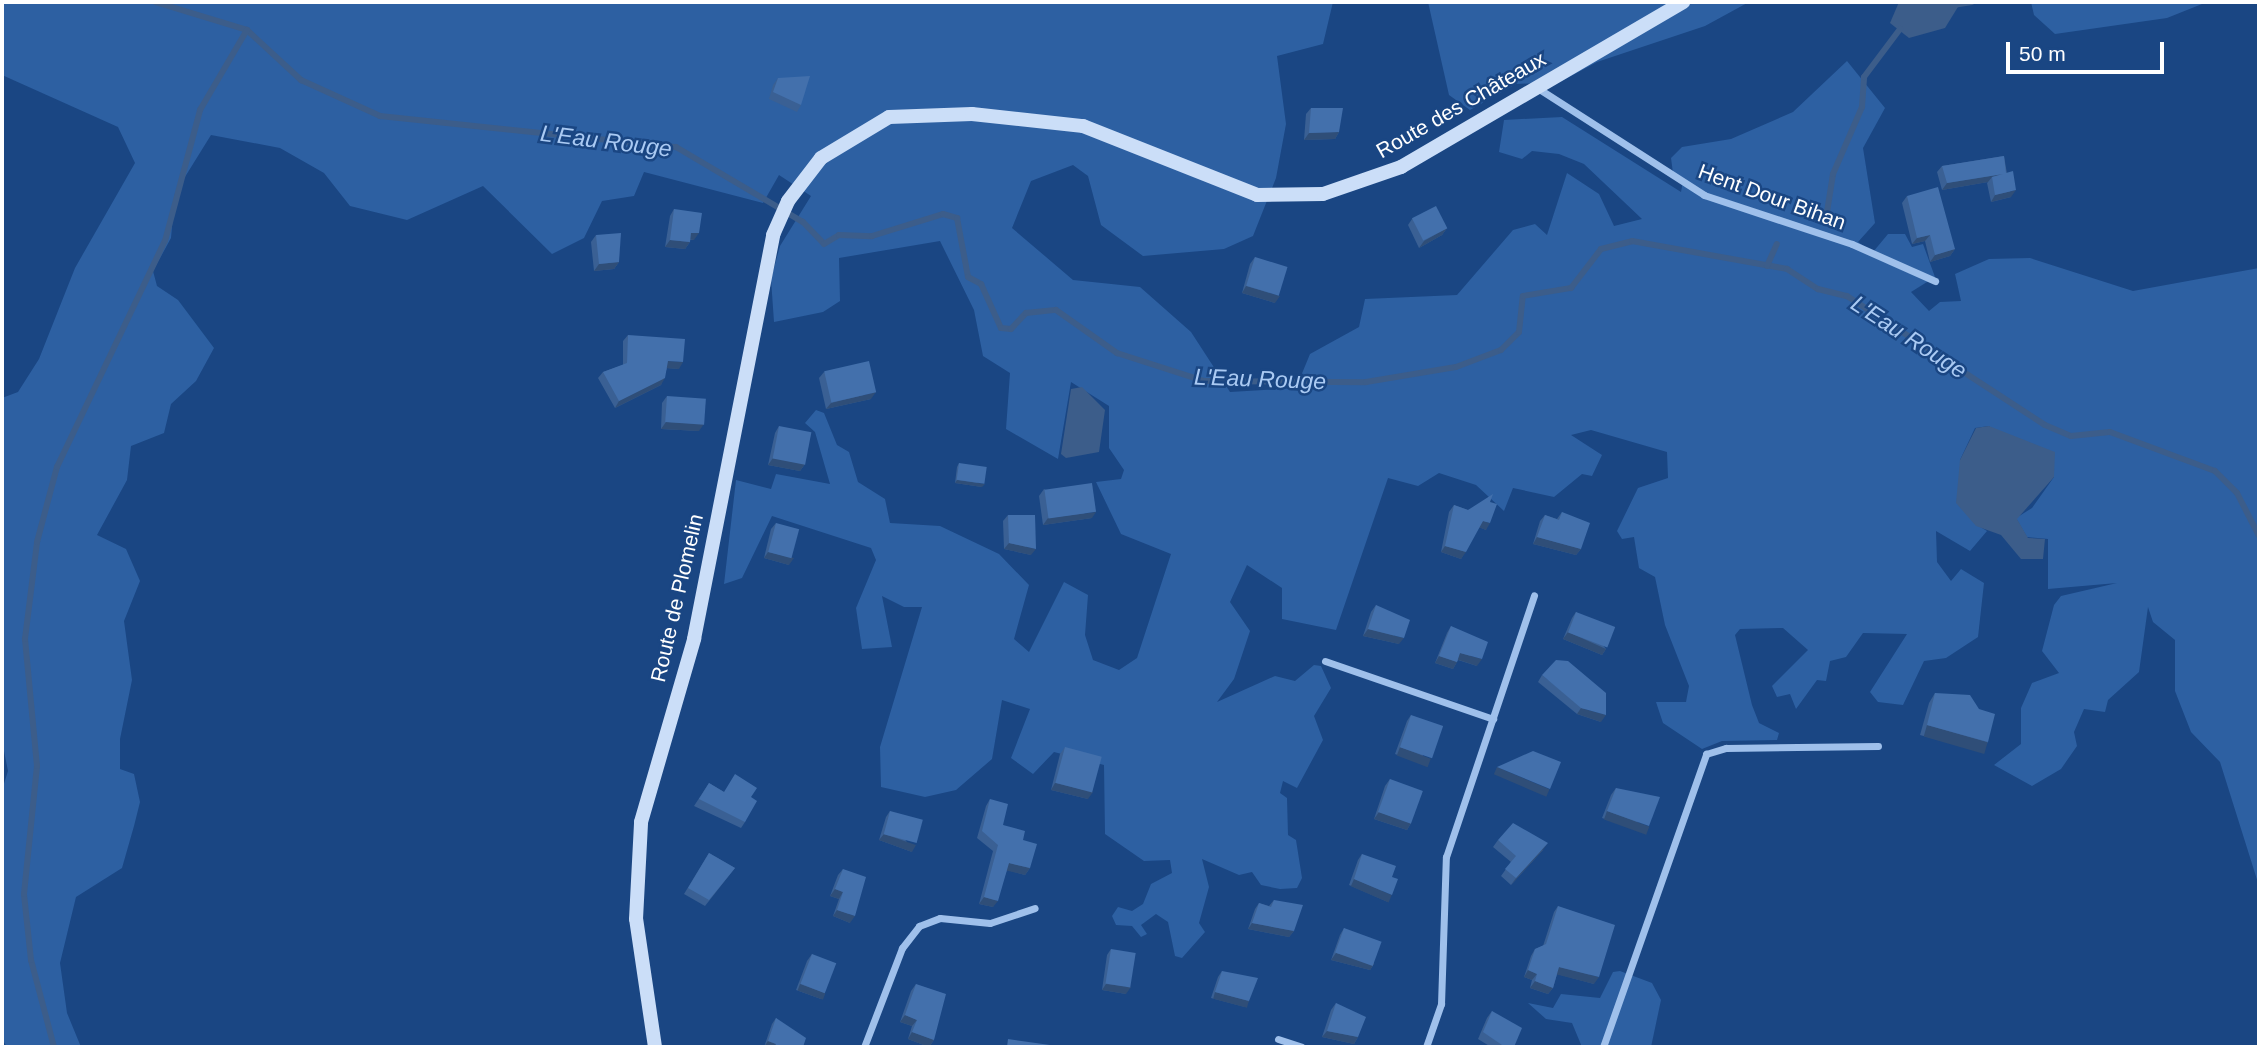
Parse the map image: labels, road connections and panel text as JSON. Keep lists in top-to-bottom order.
{
  "streets": {
    "street": ["Route des Châteaux", "Hent Dour Bihan", "Route de Plomelin"]
  },
  "crossings": [
    ["Route des Châteaux", "Hent Dour Bihan"],
    ["Route des Châteaux", "Route de Plomelin"]
  ],
  "water": ["L'Eau Rouge"],
  "scale_bar": "50 m"
}
